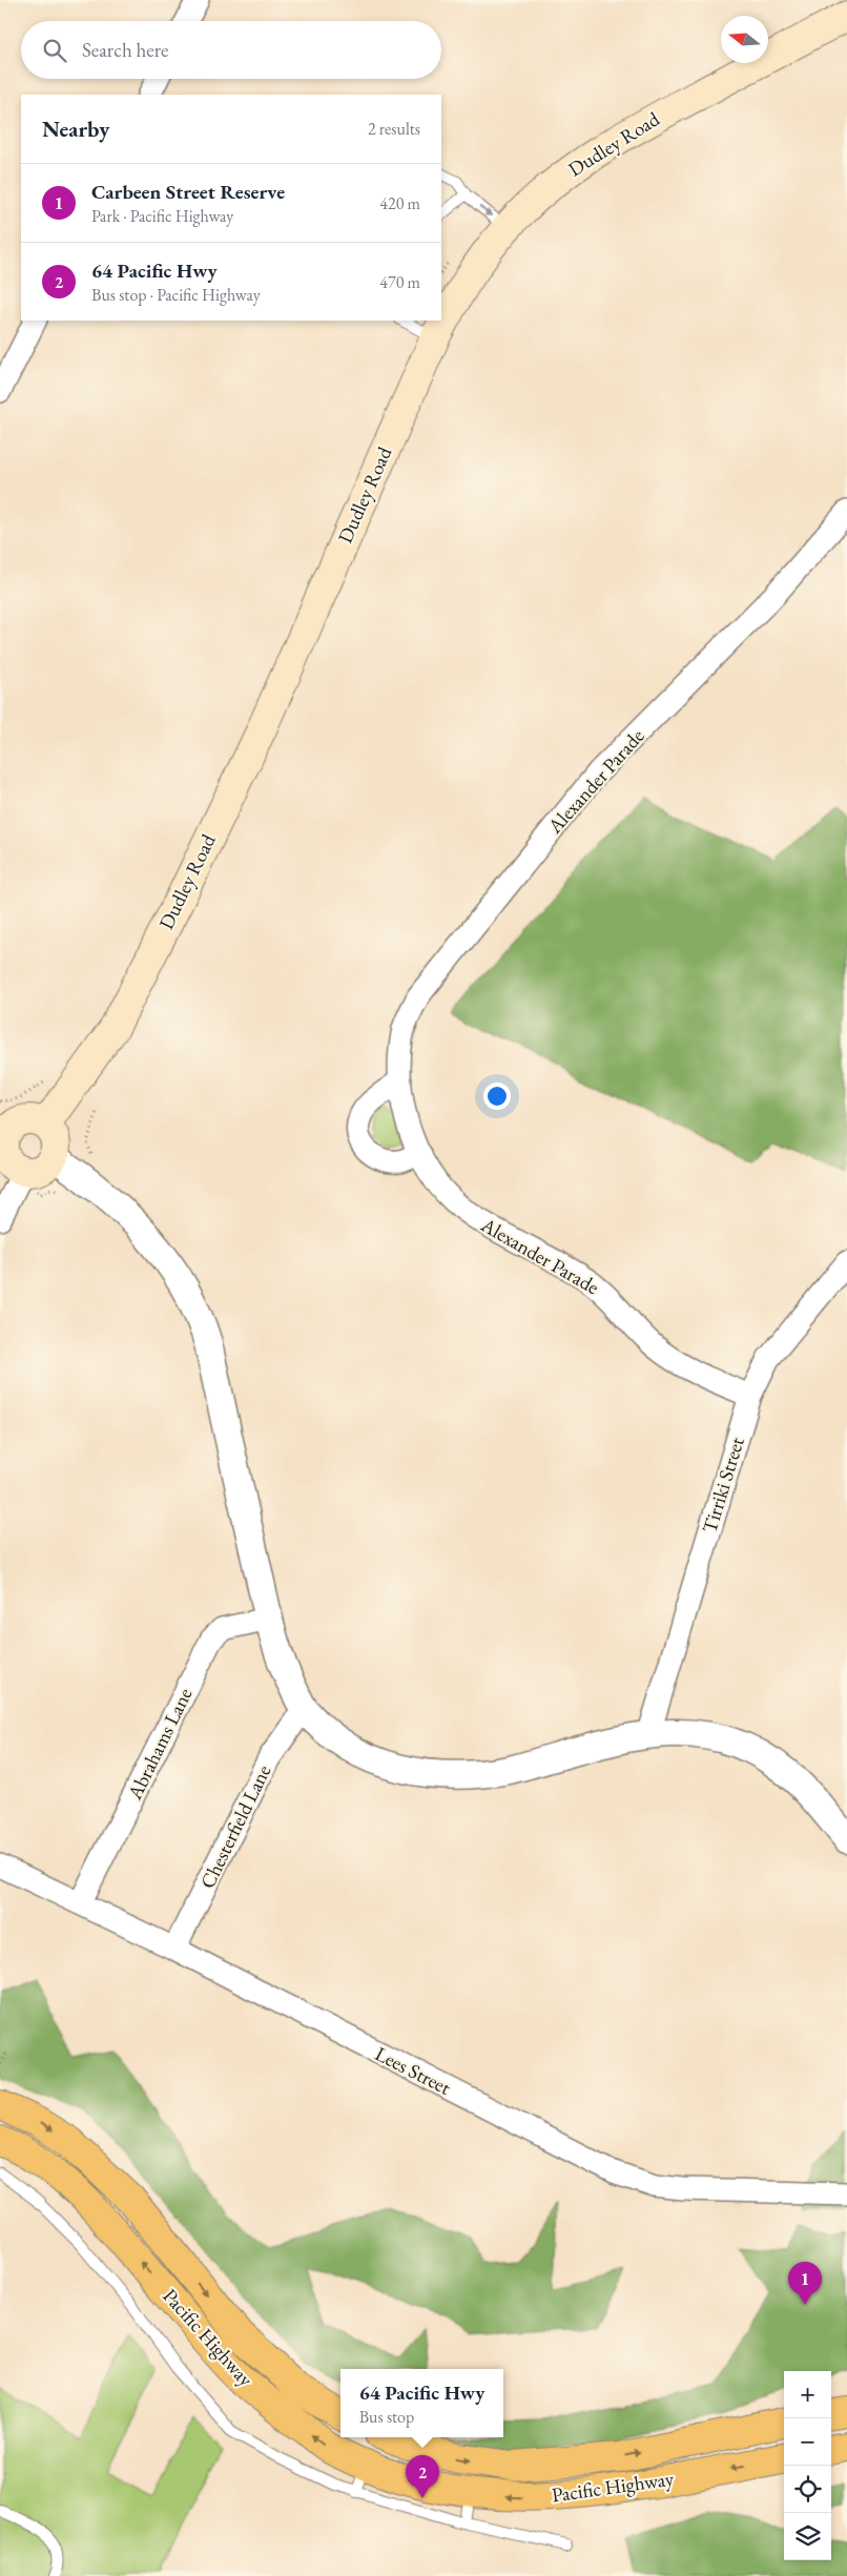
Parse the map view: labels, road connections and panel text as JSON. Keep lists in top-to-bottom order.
{
  "streets": {
    "highway": ["Pacific Highway"],
    "main road": ["Dudley Road"],
    "street": [
      "Alexander Parade",
      "Tirriki Street",
      "Abrahams Lane",
      "Chesterfield Lane",
      "Lees Street"
    ]
  },
  "crossings": [
    ["Alexander Parade", "Tirriki Street"],
    ["Abrahams Lane", "Lees Street"],
    ["Chesterfield Lane", "Lees Street"]
  ],
  "north": "left",
  "page": {
    "search": "Search here",
    "heading": ["Nearby", "2 results"],
    "list": [
      {
        "mark": "1",
        "name": "Carbeen Street Reserve",
        "note": "Park · Pacific Highway",
        "value": "420 m"
      },
      {
        "mark": "2",
        "name": "64 Pacific Hwy",
        "note": "Bus stop · Pacific Highway",
        "value": "470 m"
      }
    ],
    "pins": ["1", "2"],
    "popup": ["64 Pacific Hwy", "Bus stop"],
    "map_buttons": ["+", "−"]
  }
}
